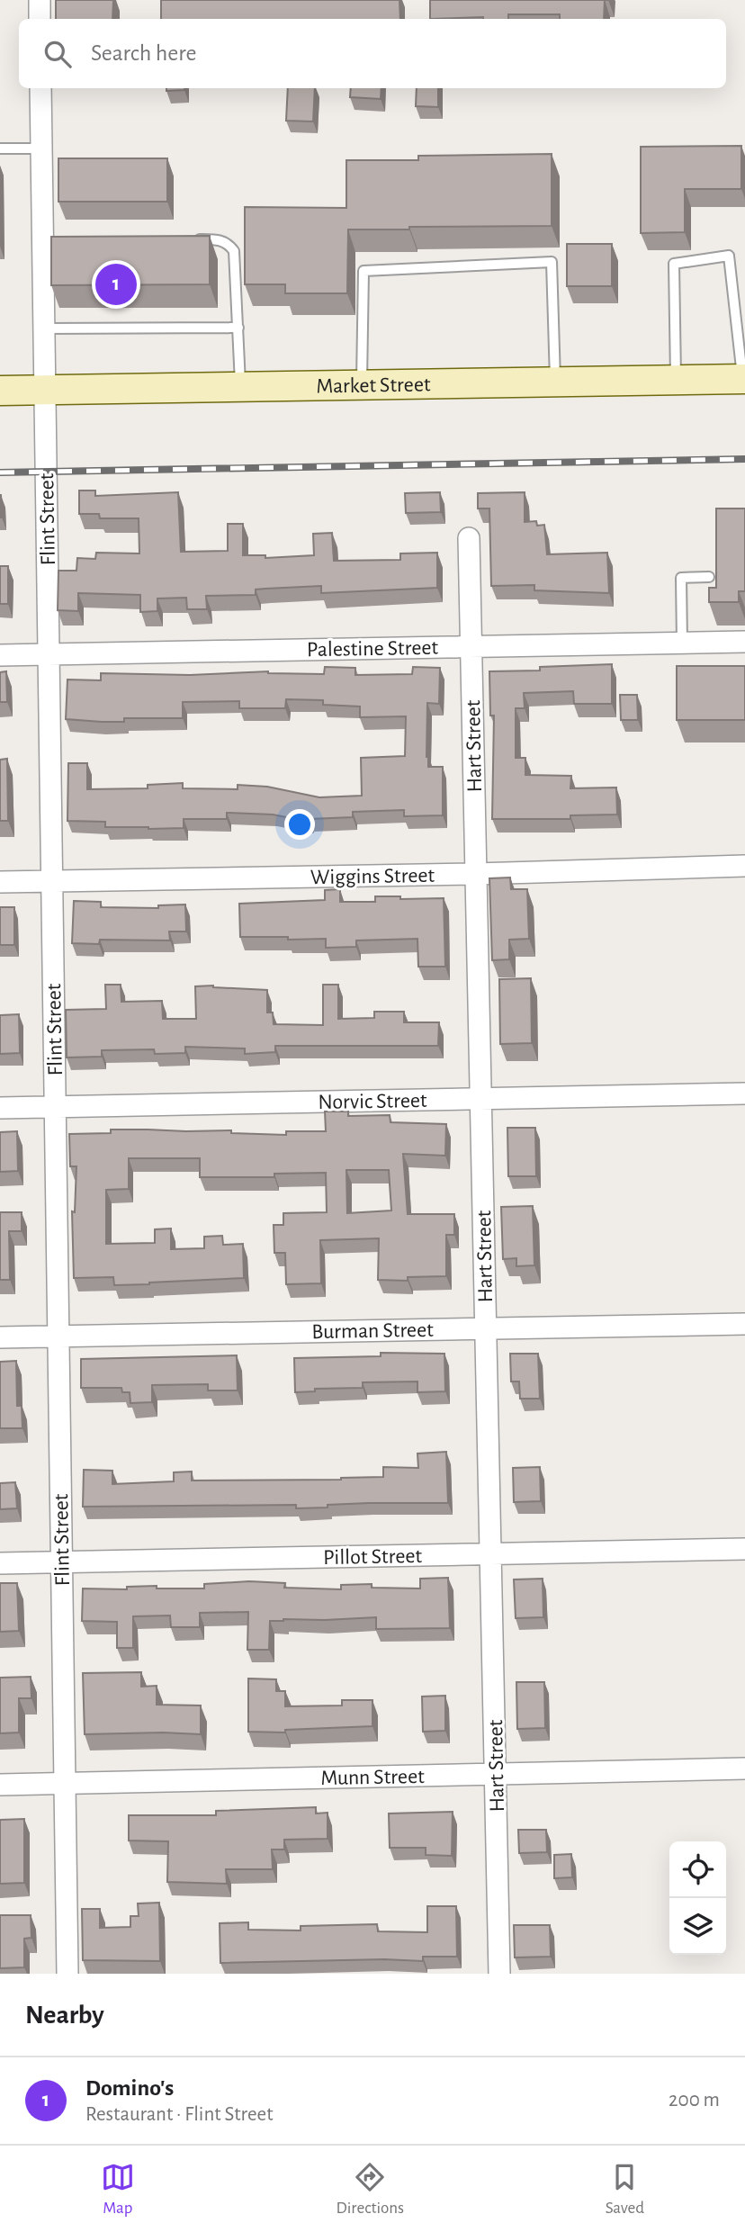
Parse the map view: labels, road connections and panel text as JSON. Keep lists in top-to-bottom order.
{
  "streets": {
    "main road": ["Market Street"],
    "street": [
      "Flint Street",
      "Palestine Street",
      "Hart Street",
      "Wiggins Street",
      "Norvic Street",
      "Burman Street",
      "Pillot Street",
      "Munn Street"
    ]
  },
  "crossings": [
    ["Market Street", "Flint Street"],
    ["Flint Street", "Palestine Street"],
    ["Flint Street", "Wiggins Street"],
    ["Flint Street", "Norvic Street"],
    ["Flint Street", "Burman Street"],
    ["Flint Street", "Pillot Street"],
    ["Flint Street", "Munn Street"],
    ["Palestine Street", "Hart Street"],
    ["Hart Street", "Wiggins Street"],
    ["Hart Street", "Norvic Street"],
    ["Hart Street", "Burman Street"],
    ["Hart Street", "Pillot Street"],
    ["Hart Street", "Munn Street"]
  ],
  "page": {
    "search": "Search here",
    "pins": "1",
    "heading": "Nearby",
    "list": [
      {
        "mark": "1",
        "name": "Domino's",
        "note": "Restaurant · Flint Street",
        "value": "200 m"
      }
    ],
    "nav": ["Map", "Directions", "Saved"]
  }
}
